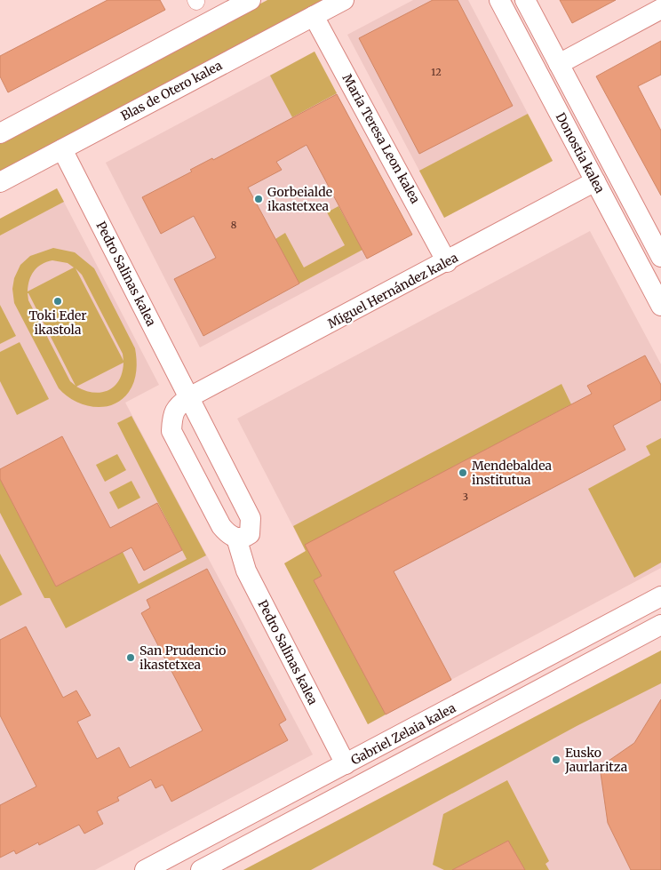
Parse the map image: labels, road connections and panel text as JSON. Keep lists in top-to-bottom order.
{
  "streets": {
    "street": [
      "Blas de Otero kalea",
      "Maria Teresa Leon kalea",
      "Donostia kalea",
      "Pedro Salinas kalea",
      "Miguel Hernández kalea",
      "Gabriel Zelaia kalea"
    ]
  },
  "crossings": [
    ["Blas de Otero kalea", "Maria Teresa Leon kalea"],
    ["Blas de Otero kalea", "Pedro Salinas kalea"],
    ["Maria Teresa Leon kalea", "Miguel Hernández kalea"],
    ["Donostia kalea", "Miguel Hernández kalea"],
    ["Pedro Salinas kalea", "Miguel Hernández kalea"],
    ["Pedro Salinas kalea", "Gabriel Zelaia kalea"]
  ],
  "places": [
    "Gorbeialde ikastetxea",
    "Toki Eder ikastola",
    "Mendebaldea institutua",
    "San Prudencio ikastetxea",
    "Eusko Jaurlaritza"
  ],
  "house_numbers": ["12", "8", "3"]
}
